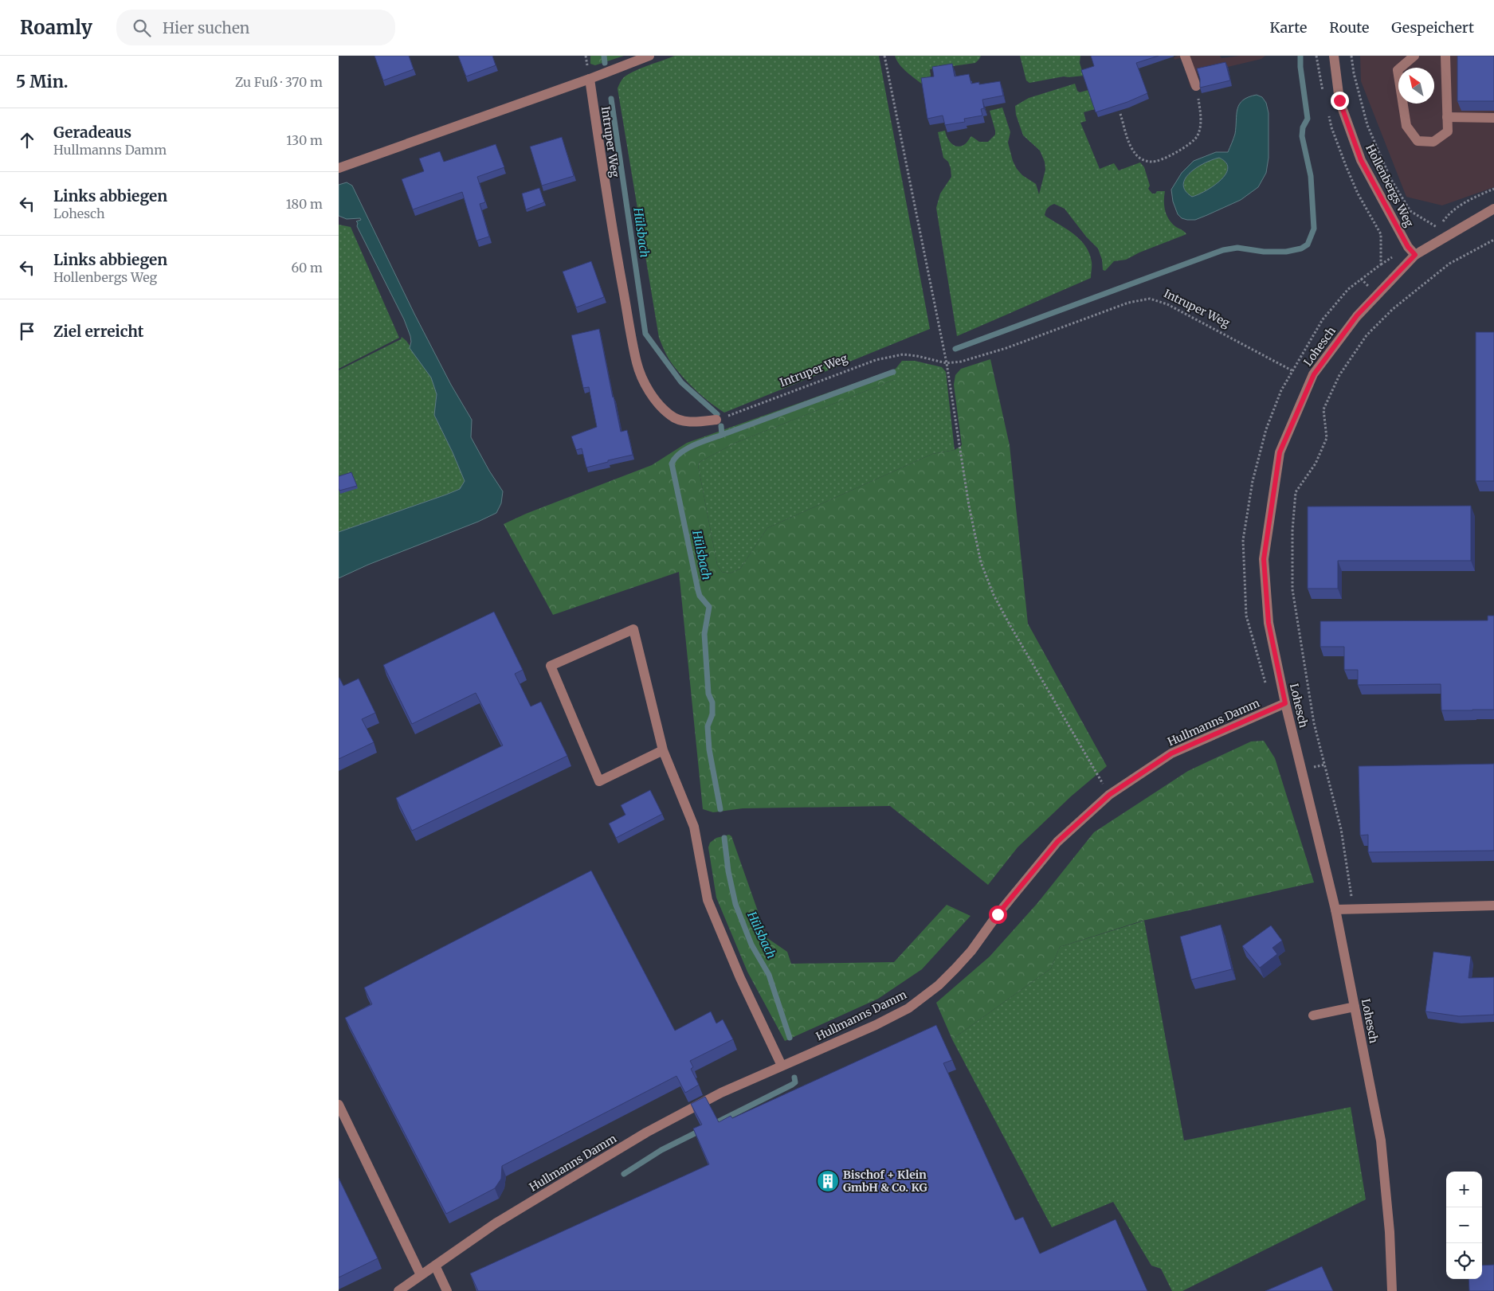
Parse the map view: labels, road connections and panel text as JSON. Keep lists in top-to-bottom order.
{
  "streets": {
    "street": [
      "Intruper Weg",
      "Hollenbergs Weg",
      "Lohesch",
      "Hullmanns Damm"
    ]
  },
  "crossings": [
    ["Hollenbergs Weg", "Lohesch"],
    ["Lohesch", "Hullmanns Damm"]
  ],
  "water": ["Hülsbach"],
  "places": {
    "building": ["Bischof + Klein GmbH & Co. KG"]
  },
  "north": "top left",
  "page": {
    "header": "Roamly",
    "search": "Hier suchen",
    "nav": ["Karte", "Route", "Gespeichert"],
    "heading": ["5 Min.", "Zu Fuß · 370 m"],
    "list": [
      ["Geradeaus", "Hullmanns Damm", "130 m"],
      ["Links abbiegen", "Lohesch", "180 m"],
      ["Links abbiegen", "Hollenbergs Weg", "60 m"],
      "Ziel erreicht"
    ],
    "map_buttons": ["+", "−"]
  }
}
